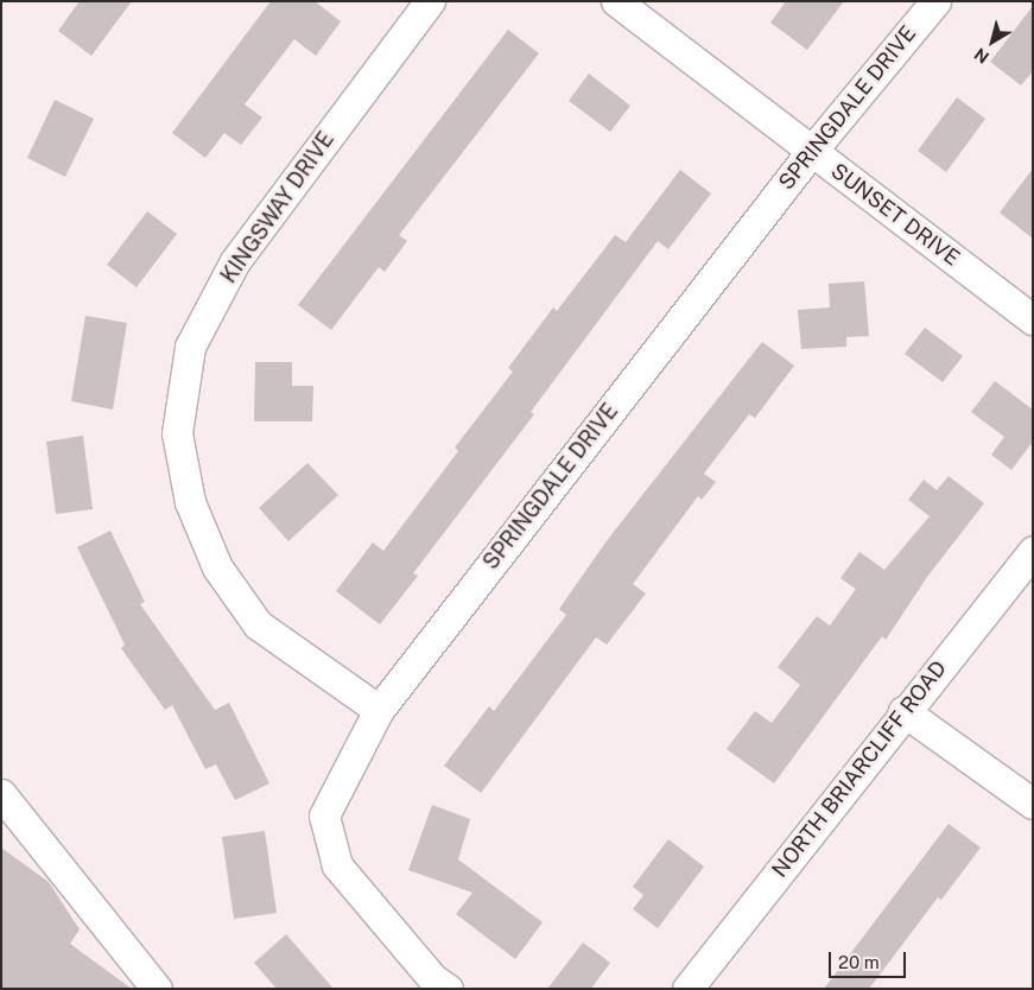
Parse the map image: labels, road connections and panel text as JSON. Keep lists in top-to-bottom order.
{
  "streets": {
    "street": [
      "SPRINGDALE DRIVE",
      "KINGSWAY DRIVE",
      "SUNSET DRIVE",
      "NORTH BRIARCLIFF ROAD"
    ]
  },
  "crossings": [
    ["SPRINGDALE DRIVE", "KINGSWAY DRIVE"],
    ["SPRINGDALE DRIVE", "SUNSET DRIVE"]
  ],
  "scale_bar": "20 m",
  "north": "bottom left"
}
